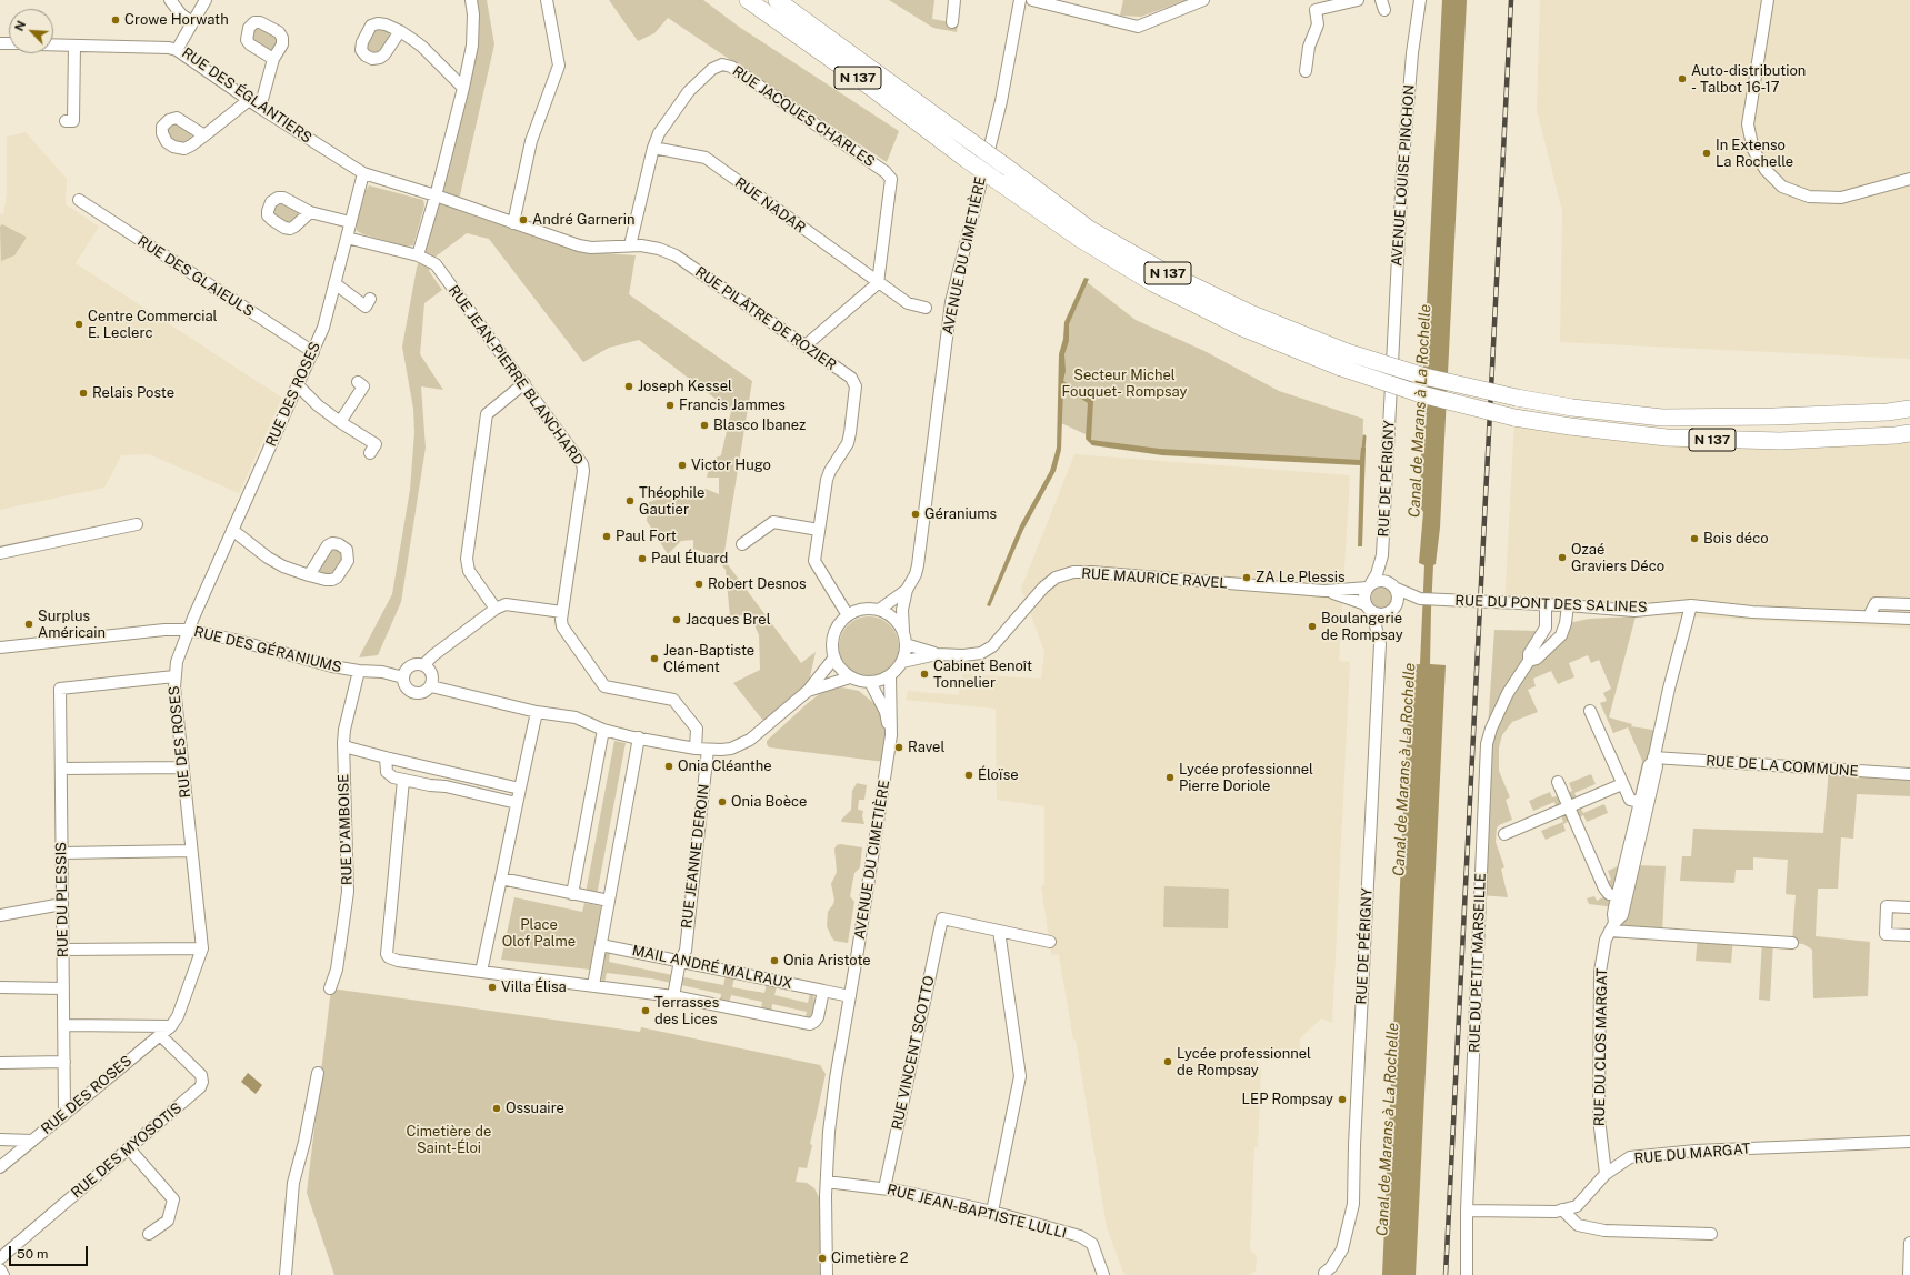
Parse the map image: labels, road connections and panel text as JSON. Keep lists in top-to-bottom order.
{
  "streets": {
    "highway": ["N 137"],
    "street": [
      "RUE DES ÉGLANTIERS",
      "RUE JACQUES CHARLES",
      "AVENUE LOUISE PINCHON",
      "RUE NADAR",
      "AVENUE DU CIMETIÈRE",
      "RUE DES GLAIEULS",
      "RUE PILÂTRE DE ROZIER",
      "RUE JEAN-PIERRE BLANCHARD",
      "RUE DES ROSES",
      "RUE DE PÉRIGNY",
      "RUE MAURICE RAVEL",
      "RUE DU PONT DES SALINES",
      "RUE DES GÉRANIUMS",
      "RUE DE LA COMMUNE",
      "RUE D'AMBOISE",
      "RUE JEANNE DEROIN",
      "RUE DU PLESSIS",
      "RUE DU PETIT MARSEILLE",
      "MAIL ANDRÉ MALRAUX",
      "RUE DU CLOS MARGAT",
      "RUE VINCENT SCOTTO",
      "RUE DES MYOSOTIS",
      "RUE DU MARGAT",
      "RUE JEAN-BAPTISTE LULLI"
    ]
  },
  "crossings": [
    ["RUE DES ÉGLANTIERS", "RUE PILÂTRE DE ROZIER"],
    ["RUE DES ÉGLANTIERS", "RUE DES ROSES"],
    ["RUE JACQUES CHARLES", "RUE NADAR"],
    ["RUE JACQUES CHARLES", "RUE PILÂTRE DE ROZIER"],
    ["AVENUE LOUISE PINCHON", "RUE DE PÉRIGNY"],
    ["AVENUE DU CIMETIÈRE", "RUE PILÂTRE DE ROZIER"],
    ["AVENUE DU CIMETIÈRE", "RUE MAURICE RAVEL"],
    ["AVENUE DU CIMETIÈRE", "MAIL ANDRÉ MALRAUX"],
    ["AVENUE DU CIMETIÈRE", "RUE JEAN-BAPTISTE LULLI"],
    ["RUE DES GLAIEULS", "RUE DES ROSES"],
    ["RUE PILÂTRE DE ROZIER", "RUE MAURICE RAVEL"],
    ["RUE JEAN-PIERRE BLANCHARD", "RUE DES ROSES"],
    ["RUE DES ROSES", "RUE DES GÉRANIUMS"],
    ["RUE DES ROSES", "RUE DU PLESSIS"],
    ["RUE DES ROSES", "RUE DES MYOSOTIS"],
    ["RUE DE PÉRIGNY", "RUE MAURICE RAVEL"],
    ["RUE DE PÉRIGNY", "RUE DU PONT DES SALINES"],
    ["RUE MAURICE RAVEL", "RUE DU PONT DES SALINES"],
    ["RUE DU PONT DES SALINES", "RUE DU PETIT MARSEILLE"],
    ["RUE DU PONT DES SALINES", "RUE DU CLOS MARGAT"],
    ["RUE DES GÉRANIUMS", "RUE D'AMBOISE"],
    ["RUE DE LA COMMUNE", "RUE DU CLOS MARGAT"],
    ["RUE JEANNE DEROIN", "MAIL ANDRÉ MALRAUX"],
    ["RUE DU PETIT MARSEILLE", "RUE DU MARGAT"],
    ["RUE DU CLOS MARGAT", "RUE DU MARGAT"],
    ["RUE VINCENT SCOTTO", "RUE JEAN-BAPTISTE LULLI"]
  ],
  "water": ["Canal de Marans à La Rochelle"],
  "parks": ["Secteur Michel Fouquet- Rompsay", "Place Olof Palme", "Cimetière de Saint-Éloi"],
  "places": [
    "Crowe Horwath",
    "Auto-distribution - Talbot 16-17",
    "In Extenso La Rochelle",
    "André Garnerin",
    "Centre Commercial E. Leclerc",
    "Joseph Kessel",
    "Relais Poste",
    "Francis Jammes",
    "Blasco Ibanez",
    "Victor Hugo",
    "Théophile Gautier",
    "Géraniums",
    "Paul Fort",
    "Bois déco",
    "Ozaé Graviers Déco",
    "Paul Éluard",
    "ZA Le Plessis",
    "Robert Desnos",
    "Jacques Brel",
    "Surplus Américain",
    "Boulangerie de Rompsay",
    "Jean-Baptiste Clément",
    "Cabinet Benoît Tonnelier",
    "Ravel",
    "Onia Cléanthe",
    "Éloïse",
    "Lycée professionnel Pierre Doriole",
    "Onia Boèce",
    "Onia Aristote",
    "Villa Élisa",
    "Terrasses des Lices",
    "Lycée professionnel de Rompsay",
    "LEP Rompsay",
    "Ossuaire",
    "Cimetière 2"
  ],
  "scale_bar": "50 m",
  "north": "top left"
}
